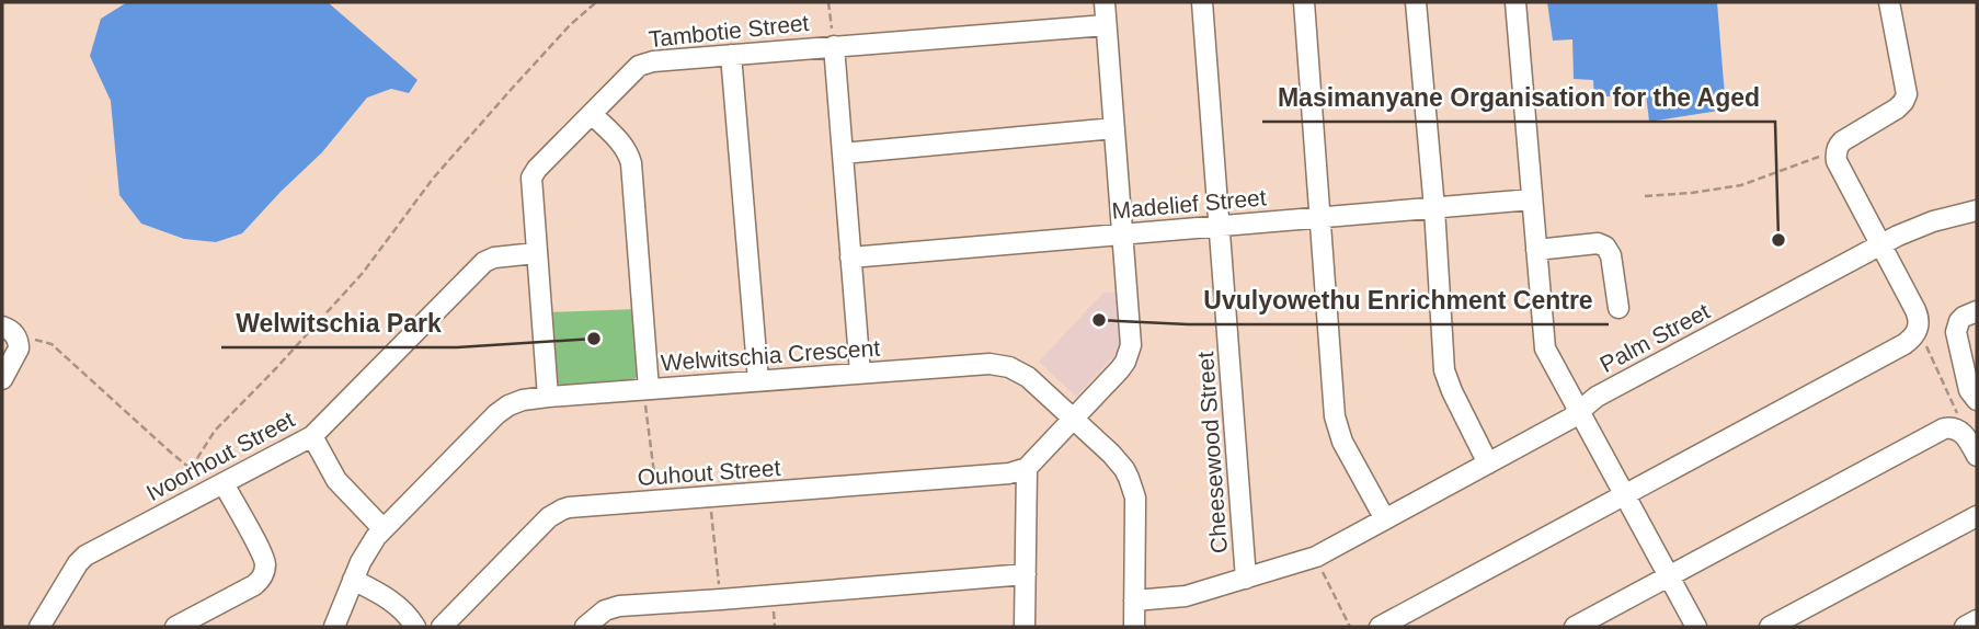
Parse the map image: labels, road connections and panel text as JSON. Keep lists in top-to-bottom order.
{
  "streets": {
    "street": [
      "Tambotie Street",
      "Madelief Street",
      "Palm Street",
      "Welwitschia Crescent",
      "Cheesewood Street",
      "Ivoorhout Street",
      "Ouhout Street"
    ]
  },
  "crossings": [
    ["Tambotie Street", "Welwitschia Crescent"],
    ["Tambotie Street", "Ivoorhout Street"],
    ["Madelief Street", "Cheesewood Street"],
    ["Palm Street", "Welwitschia Crescent"],
    ["Palm Street", "Cheesewood Street"]
  ],
  "places": ["Masimanyane Organisation for the Aged", "Uvulyowethu Enrichment Centre", "Welwitschia Park"]
}
